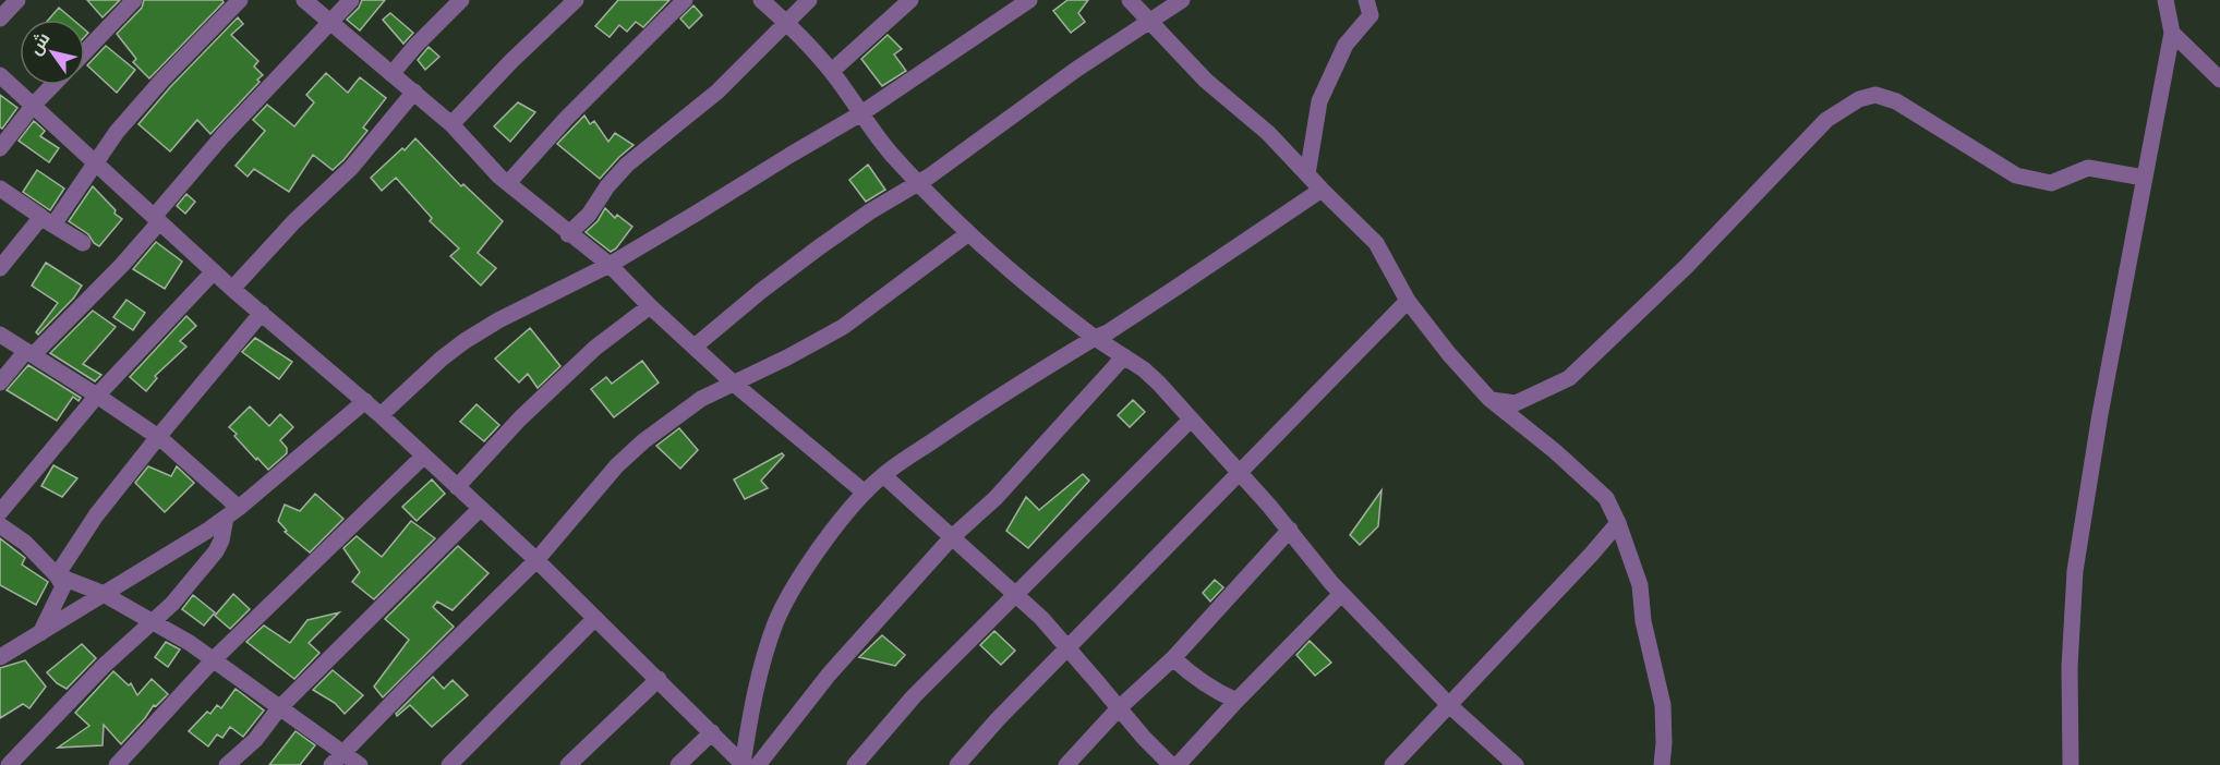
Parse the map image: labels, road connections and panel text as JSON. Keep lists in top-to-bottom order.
{
  "north": "top left"
}
